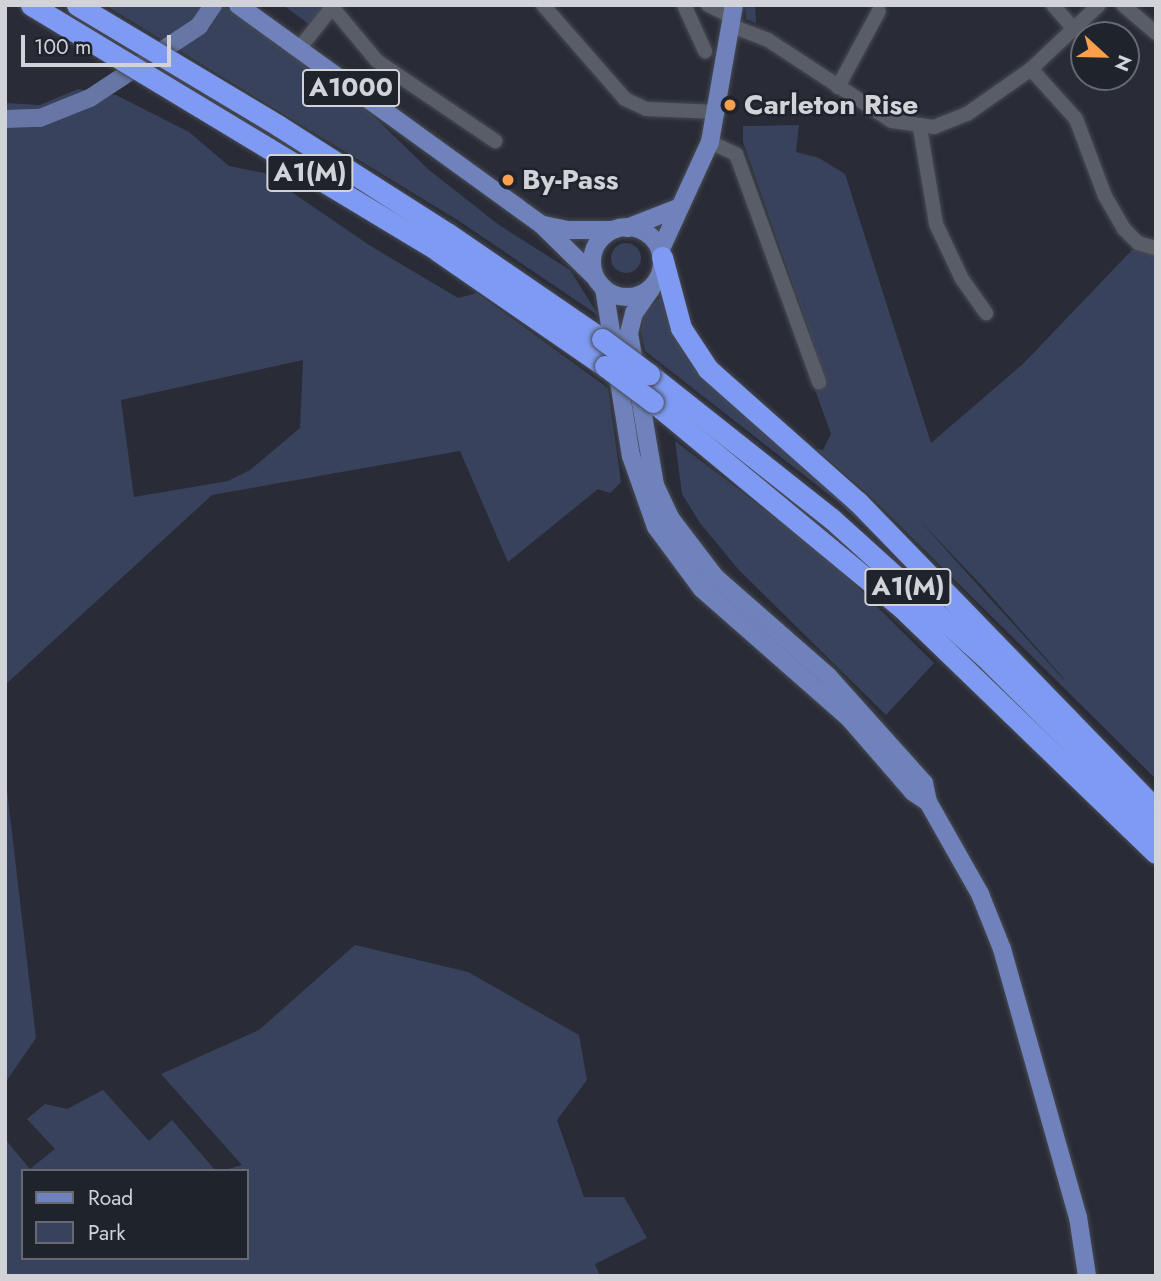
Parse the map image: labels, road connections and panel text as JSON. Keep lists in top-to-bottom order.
{
  "streets": {
    "highway": ["A1(M)"],
    "main road": ["A1000"]
  },
  "places": ["Carleton Rise", "By-Pass"],
  "legend": ["Road", "Park"],
  "scale_bar": "100 m",
  "north": "right"
}
